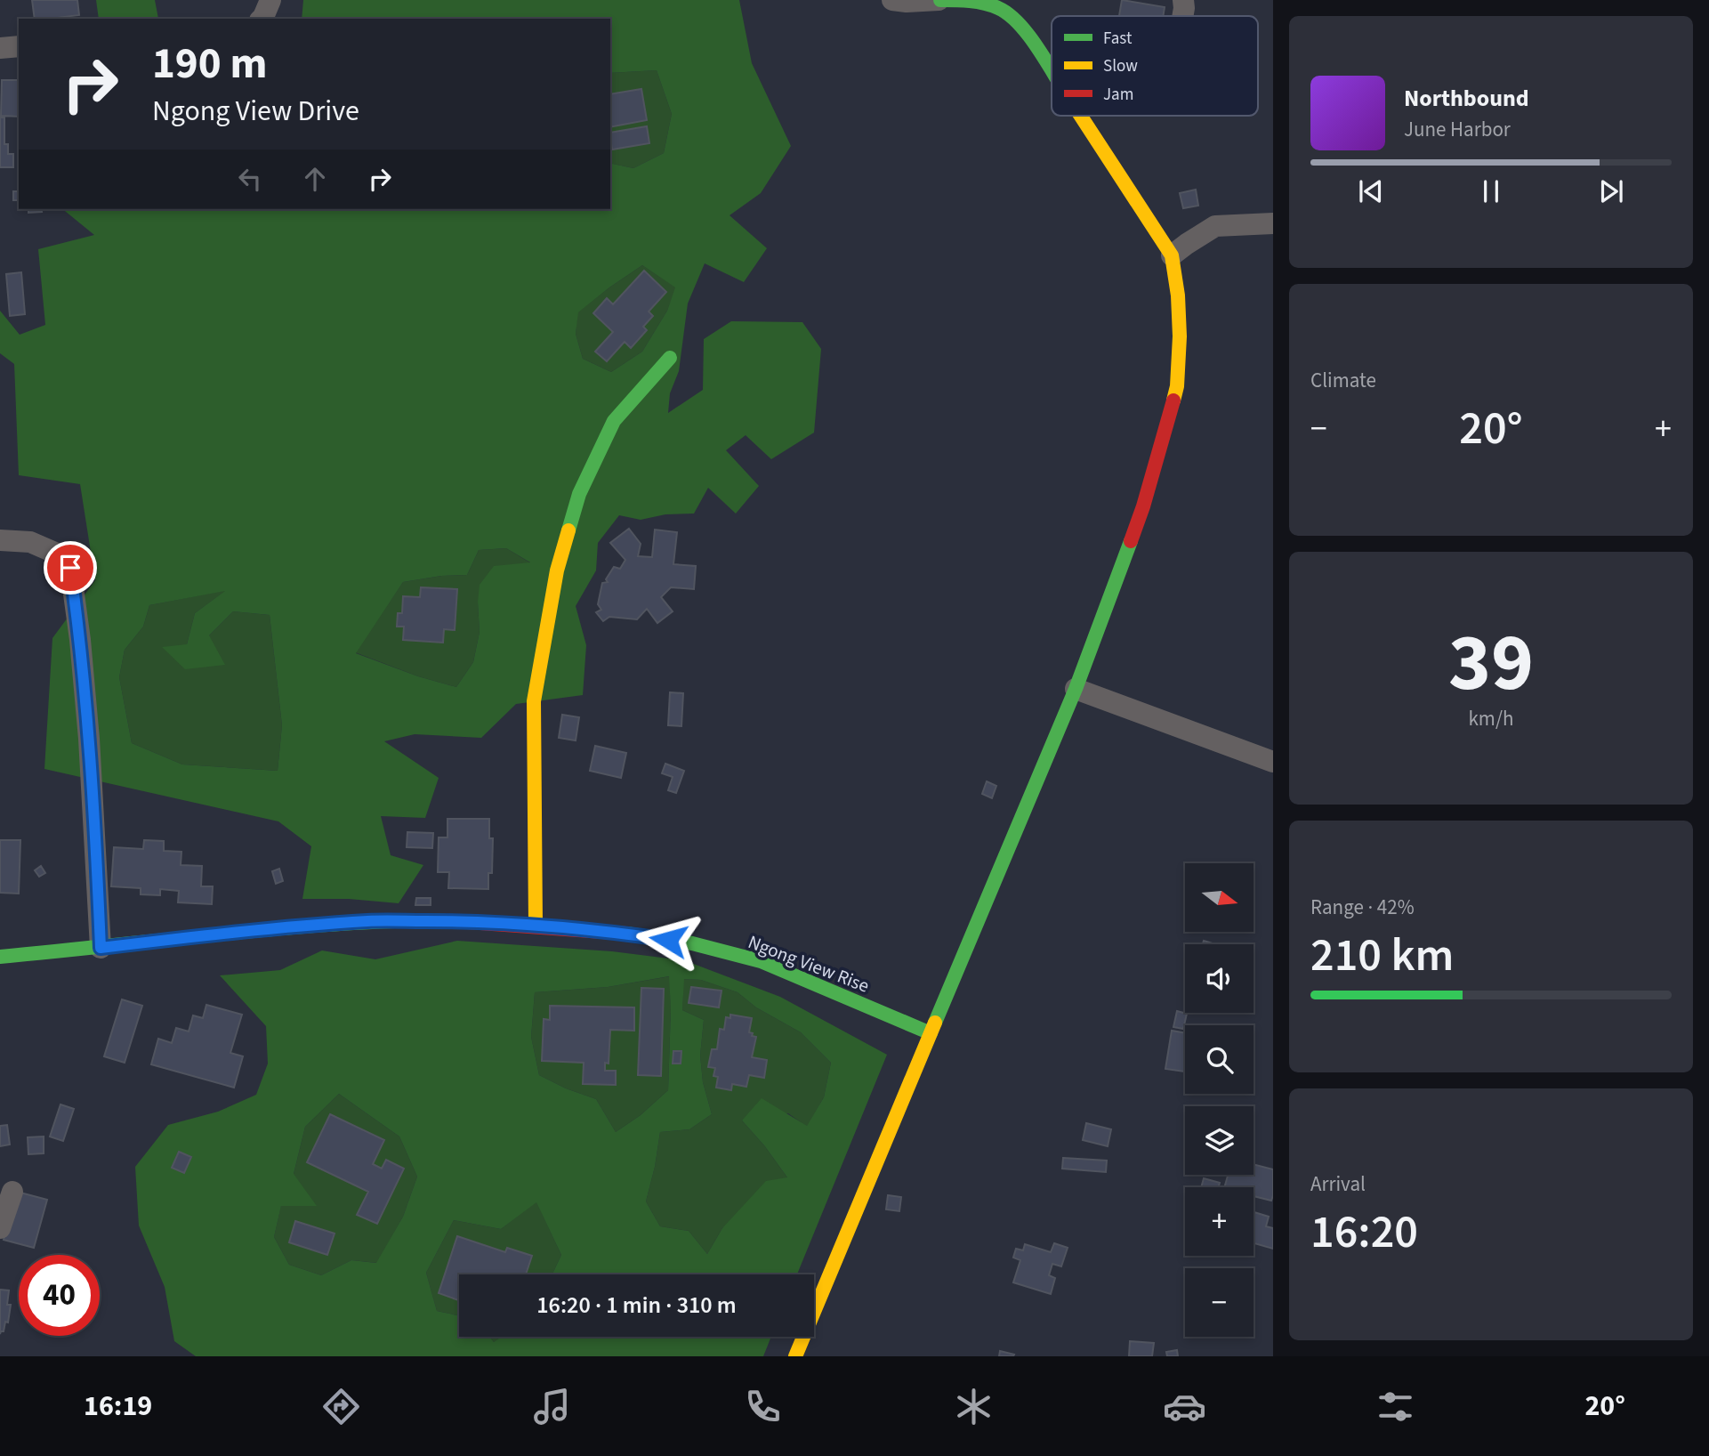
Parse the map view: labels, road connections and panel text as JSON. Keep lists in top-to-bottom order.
{
  "streets": {
    "street": ["Ngong View Rise"]
  },
  "legend": ["Fast", "Slow", "Jam"],
  "north": "right",
  "page": {
    "turn": ["190 m", "Ngong View Drive"],
    "song": ["Northbound", "June Harbor"],
    "tile": [
      "Climate",
      ["39", "km/h"],
      ["Range · 42%", "210 km"],
      ["Arrival", "16:20"]
    ],
    "heat": ["−", "20°", "+"],
    "map_buttons": ["+", "−"],
    "limit": "40",
    "trip": "16:20 · 1 min · 310 m",
    "tabs": ["16:19", "20°"]
  }
}
